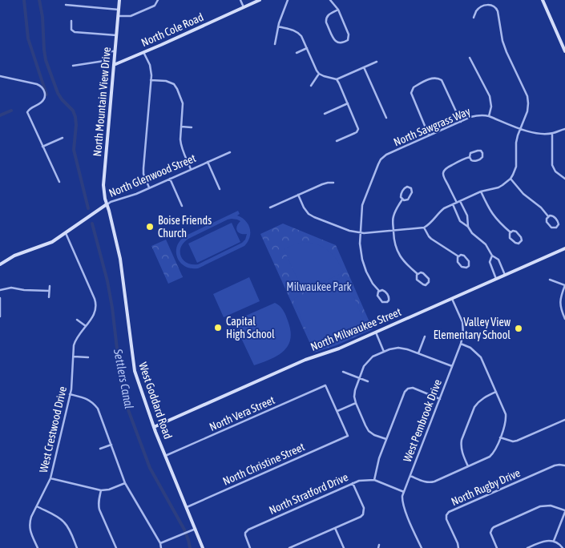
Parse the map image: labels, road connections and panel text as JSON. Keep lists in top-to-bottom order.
{
  "streets": {
    "street": [
      "North Cole Road",
      "North Mountain View Drive",
      "North Sawgrass Way",
      "North Glenwood Street",
      "North Milwaukee Street",
      "West Goddard Road",
      "North Vera Street",
      "West Pembrook Drive",
      "West Crestwood Drive",
      "North Christine Street",
      "North Rugby Drive",
      "North Stratford Drive"
    ]
  },
  "crossings": [
    ["North Cole Road", "North Mountain View Drive"],
    ["North Mountain View Drive", "North Glenwood Street"],
    ["North Mountain View Drive", "West Goddard Road"],
    ["North Glenwood Street", "West Goddard Road"],
    ["North Glenwood Street", "West Crestwood Drive"],
    ["North Milwaukee Street", "West Goddard Road"],
    ["North Milwaukee Street", "West Pembrook Drive"],
    ["West Goddard Road", "North Vera Street"],
    ["West Goddard Road", "North Christine Street"],
    ["North Vera Street", "North Christine Street"],
    ["West Pembrook Drive", "North Stratford Drive"]
  ],
  "water": ["Settlers Canal"],
  "parks": ["Milwaukee Park"],
  "places": ["Boise Friends Church", "Capital High School", "Valley View Elementary School"]
}
